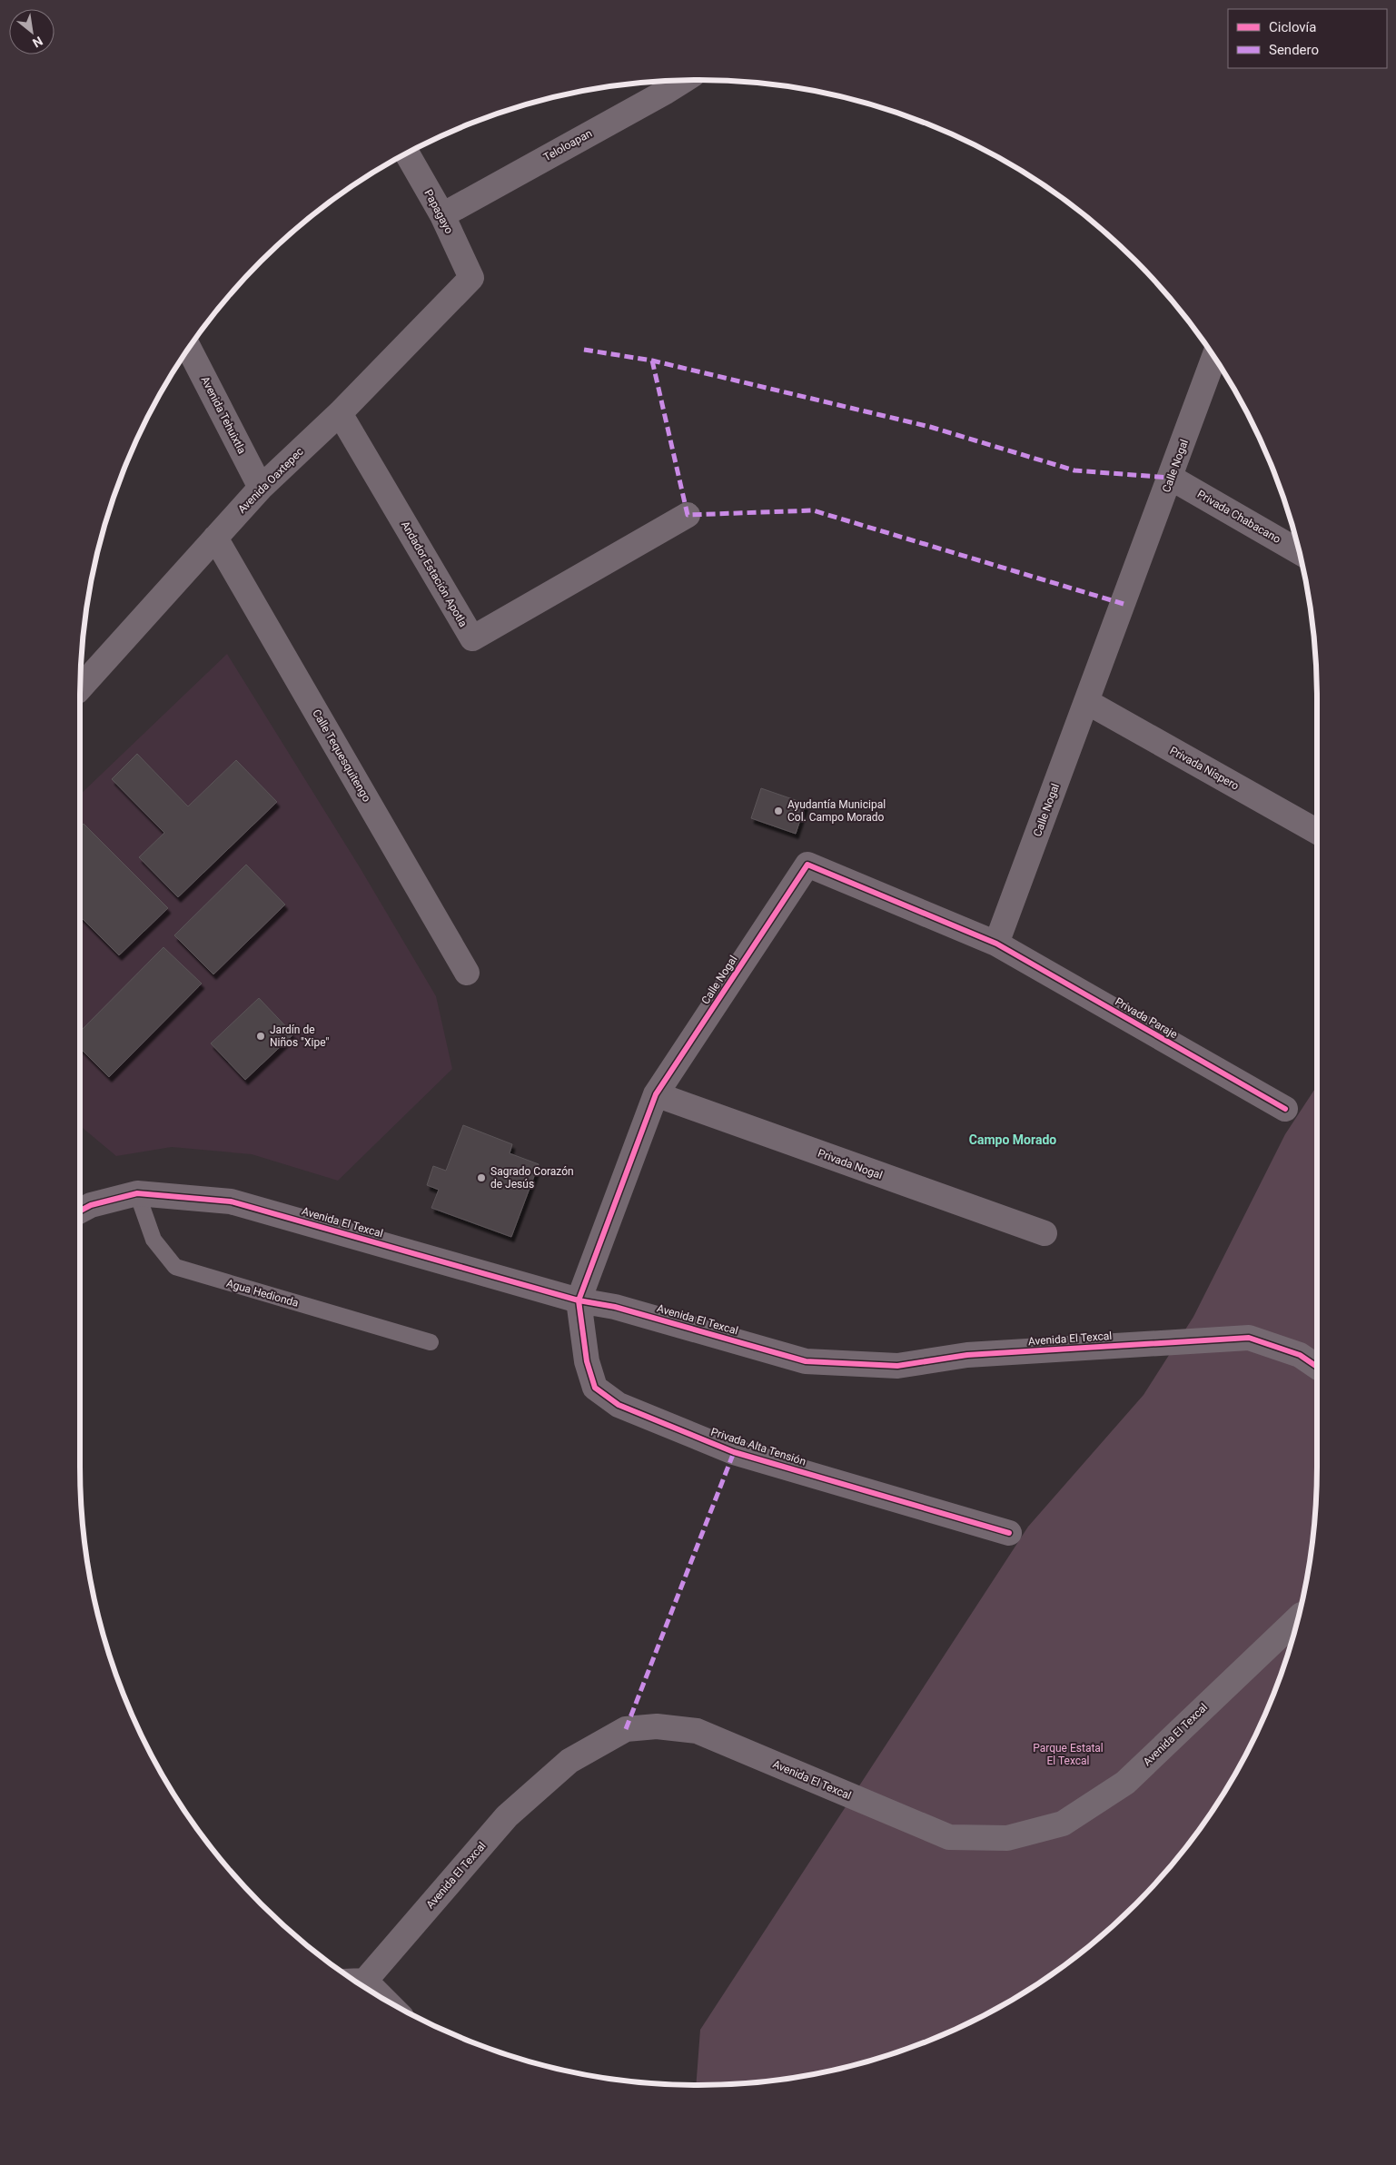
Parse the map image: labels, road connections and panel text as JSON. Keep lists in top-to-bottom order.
{
  "streets": {
    "street": [
      "Teloloapan",
      "Papagayo",
      "Avenida Tehuixtla",
      "Calle Nogal",
      "Avenida Oaxtepec",
      "Privada Chabacano",
      "Andador Estación Apotla",
      "Calle Tequesquitengo",
      "Privada Níspero",
      "Privada Paraje",
      "Privada Nogal",
      "Avenida El Texcal",
      "Privada Alta Tensión"
    ],
    "lane": ["Agua Hedionda"]
  },
  "crossings": [
    ["Teloloapan", "Papagayo"],
    ["Papagayo", "Avenida Oaxtepec"],
    ["Avenida Tehuixtla", "Avenida Oaxtepec"],
    ["Calle Nogal", "Privada Chabacano"],
    ["Calle Nogal", "Privada Níspero"],
    ["Calle Nogal", "Privada Paraje"],
    ["Calle Nogal", "Privada Nogal"],
    ["Calle Nogal", "Avenida El Texcal"],
    ["Calle Nogal", "Privada Alta Tensión"],
    ["Avenida Oaxtepec", "Andador Estación Apotla"],
    ["Avenida Oaxtepec", "Calle Tequesquitengo"],
    ["Avenida El Texcal", "Agua Hedionda"],
    ["Avenida El Texcal", "Privada Alta Tensión"]
  ],
  "districts": ["Campo Morado"],
  "parks": ["Parque Estatal El Texcal"],
  "places": ["Ayudantía Municipal Col. Campo Morado", "Jardín de Niños \"Xipe\"", "Sagrado Corazón de Jesús"],
  "legend": ["Ciclovía", "Sendero"],
  "north": "bottom right"
}
